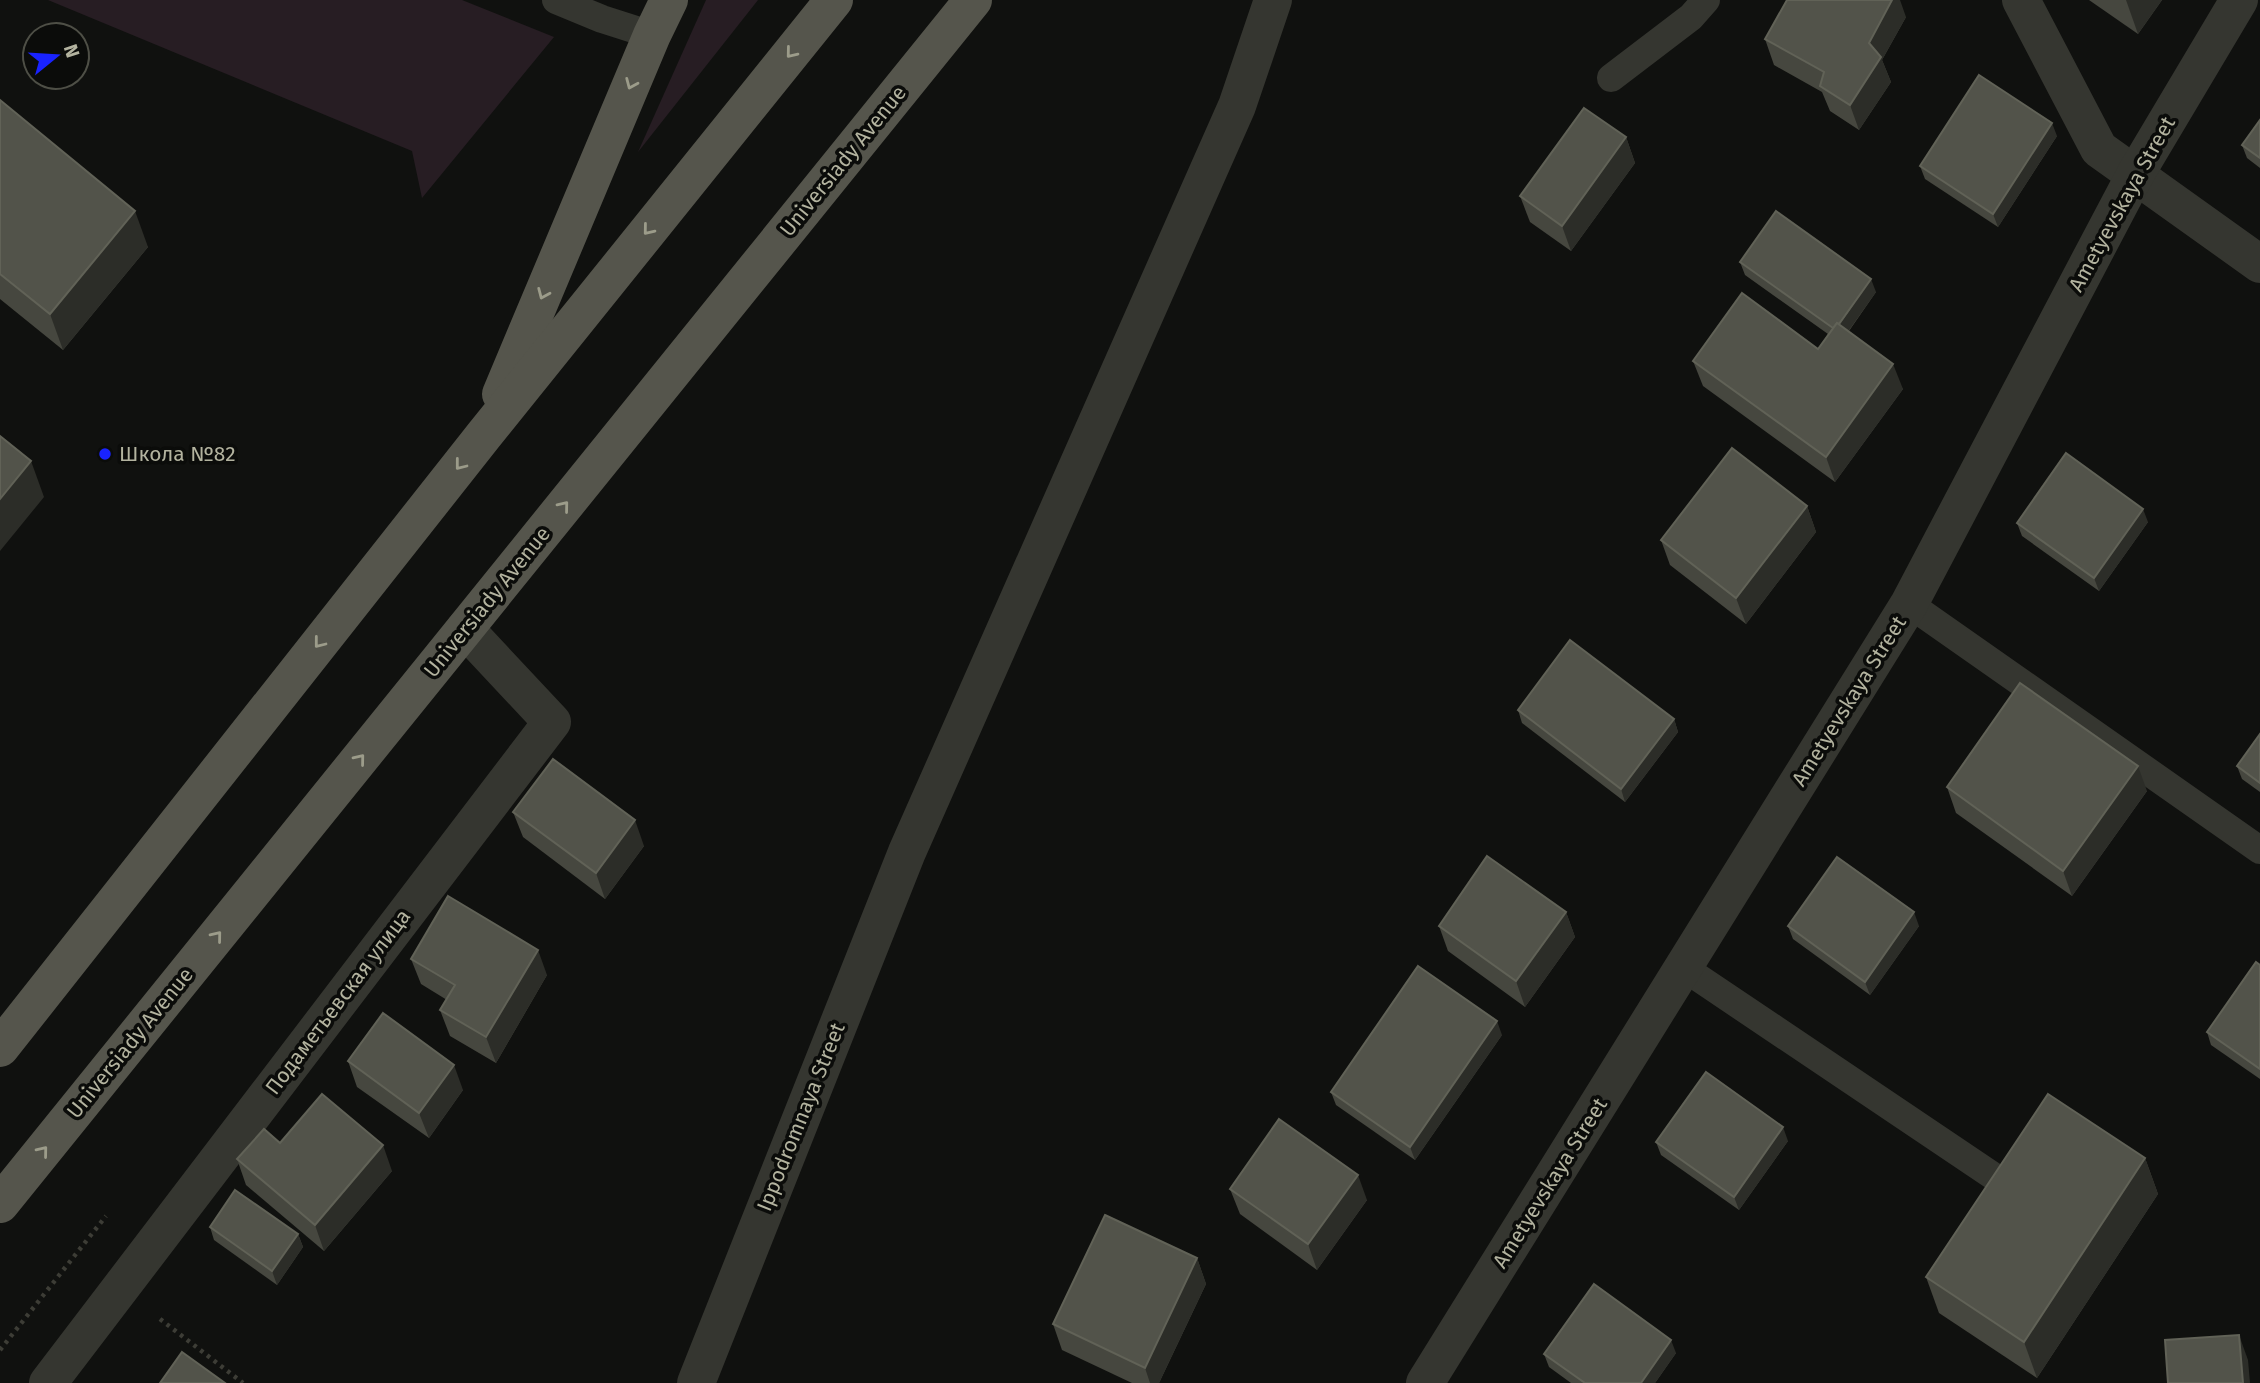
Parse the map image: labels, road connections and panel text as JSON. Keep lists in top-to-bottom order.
{
  "streets": {
    "main road": ["Universiady Avenue"],
    "street": ["Ametyevskaya Street", "Подаметьевская улица", "Ippodromnaya Street"]
  },
  "crossings": [
    ["Universiady Avenue", "Подаметьевская улица"]
  ],
  "places": ["Школа №82"],
  "north": "right"
}
